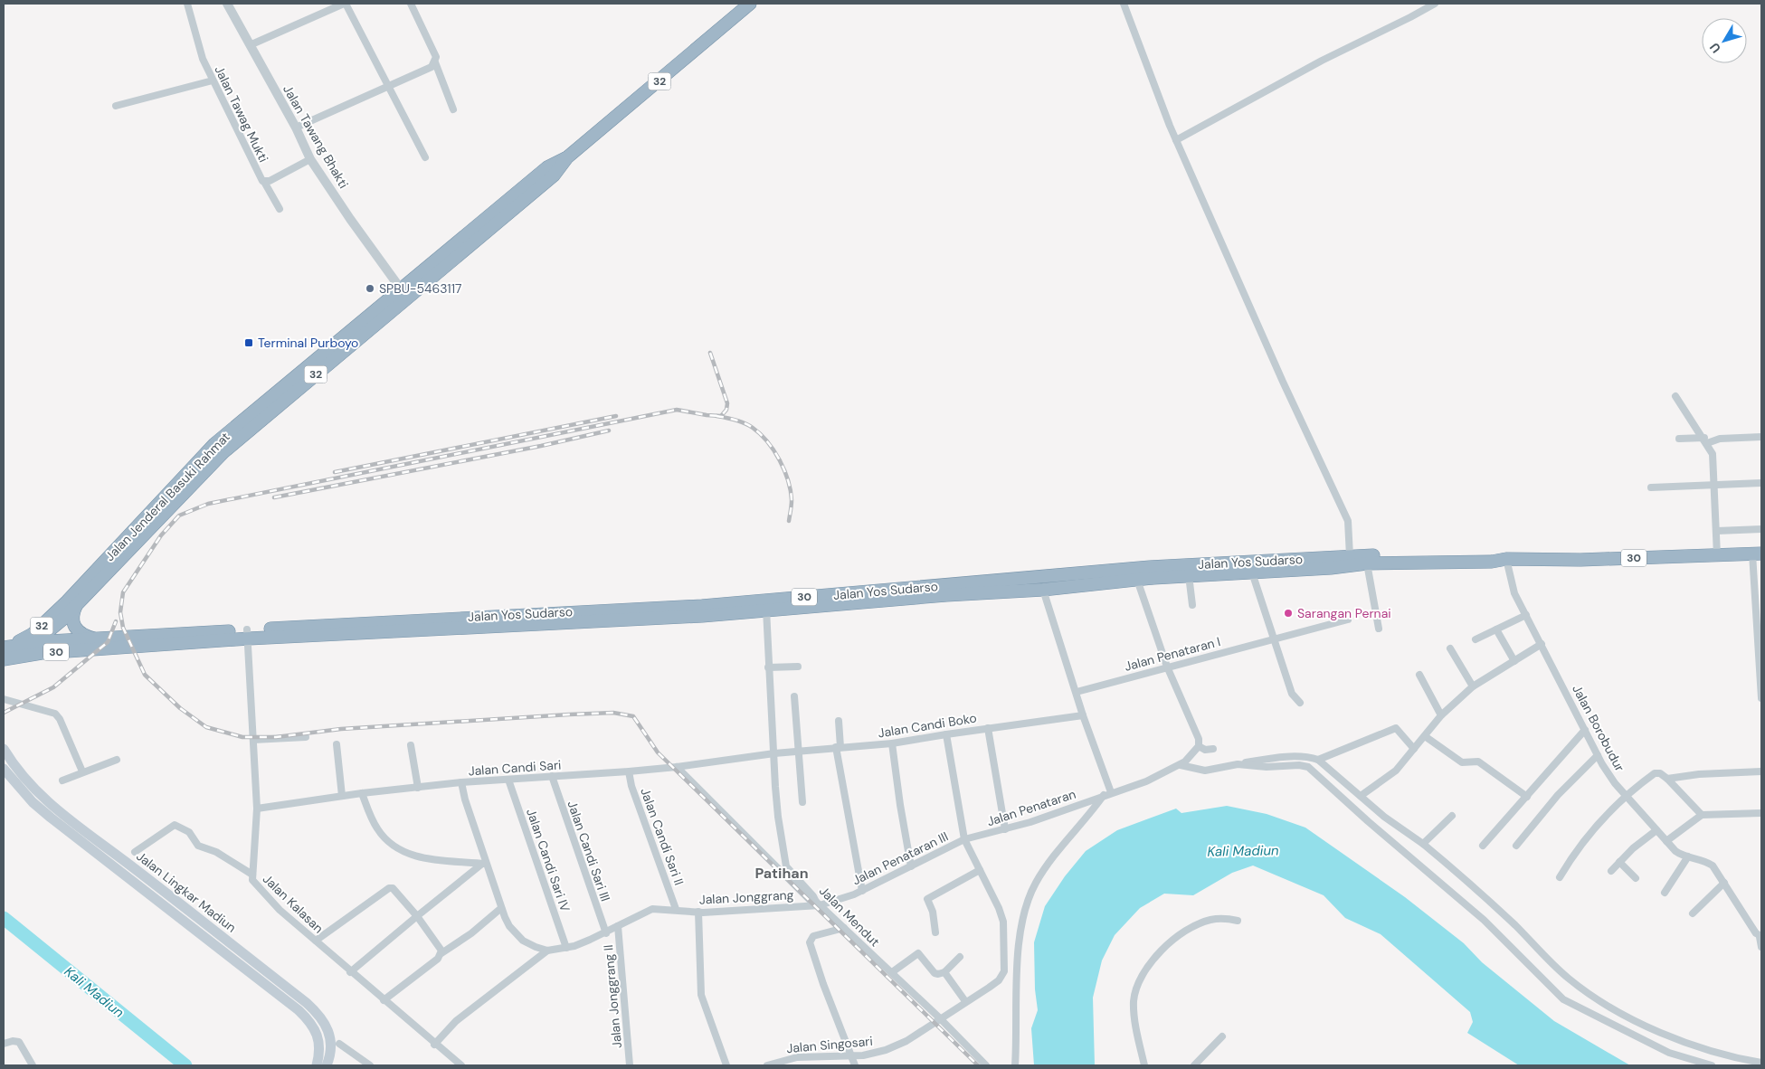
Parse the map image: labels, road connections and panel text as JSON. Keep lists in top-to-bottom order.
{
  "streets": {
    "highway": [
      "32",
      "Jalan Jenderal Basuki Rahmat",
      "30",
      "Jalan Yos Sudarso"
    ],
    "main road": ["Jalan Lingkar Madiun"],
    "street": [
      "Jalan Tawag Mukti",
      "Jalan Tawang Bhakti",
      "Jalan Penataran I",
      "Jalan Candi Boko",
      "Jalan Borobudur",
      "Jalan Candi Sari",
      "Jalan Penataran",
      "Jalan Candi Sari II",
      "Jalan Candi Sari III",
      "Jalan Penataran III",
      "Jalan Candi Sari IV",
      "Jalan Jonggrang",
      "Jalan Kalasan",
      "Jalan Mendut",
      "Jalan Jonggrang II",
      "Jalan Singosari"
    ]
  },
  "crossings": [
    ["32", "Jalan Jenderal Basuki Rahmat"],
    ["32", "30"],
    ["Jalan Tawag Mukti", "Jalan Tawang Bhakti"],
    ["Jalan Tawang Bhakti", "Jalan Jenderal Basuki Rahmat"],
    ["Jalan Jenderal Basuki Rahmat", "30"],
    ["30", "Jalan Yos Sudarso"],
    ["Jalan Yos Sudarso", "Jalan Borobudur"],
    ["Jalan Yos Sudarso", "Jalan Kalasan"],
    ["Jalan Candi Boko", "Jalan Candi Sari"],
    ["Jalan Candi Sari", "Jalan Candi Sari II"],
    ["Jalan Candi Sari", "Jalan Candi Sari III"],
    ["Jalan Candi Sari", "Jalan Candi Sari IV"],
    ["Jalan Candi Sari", "Jalan Jonggrang"],
    ["Jalan Candi Sari", "Jalan Kalasan"],
    ["Jalan Penataran", "Jalan Penataran III"],
    ["Jalan Candi Sari II", "Jalan Jonggrang"],
    ["Jalan Candi Sari III", "Jalan Jonggrang"],
    ["Jalan Penataran III", "Jalan Jonggrang"],
    ["Jalan Penataran III", "Jalan Mendut"],
    ["Jalan Candi Sari IV", "Jalan Jonggrang"],
    ["Jalan Jonggrang", "Jalan Mendut"],
    ["Jalan Jonggrang", "Jalan Jonggrang II"],
    ["Jalan Mendut", "Jalan Singosari"]
  ],
  "districts": ["Patihan"],
  "water": ["Kali Madiun"],
  "places": {
    "other": ["SPBU-5463117", "Sarangan Pernai"],
    "transit": ["Terminal Purboyo"]
  },
  "north": "bottom left"
}
